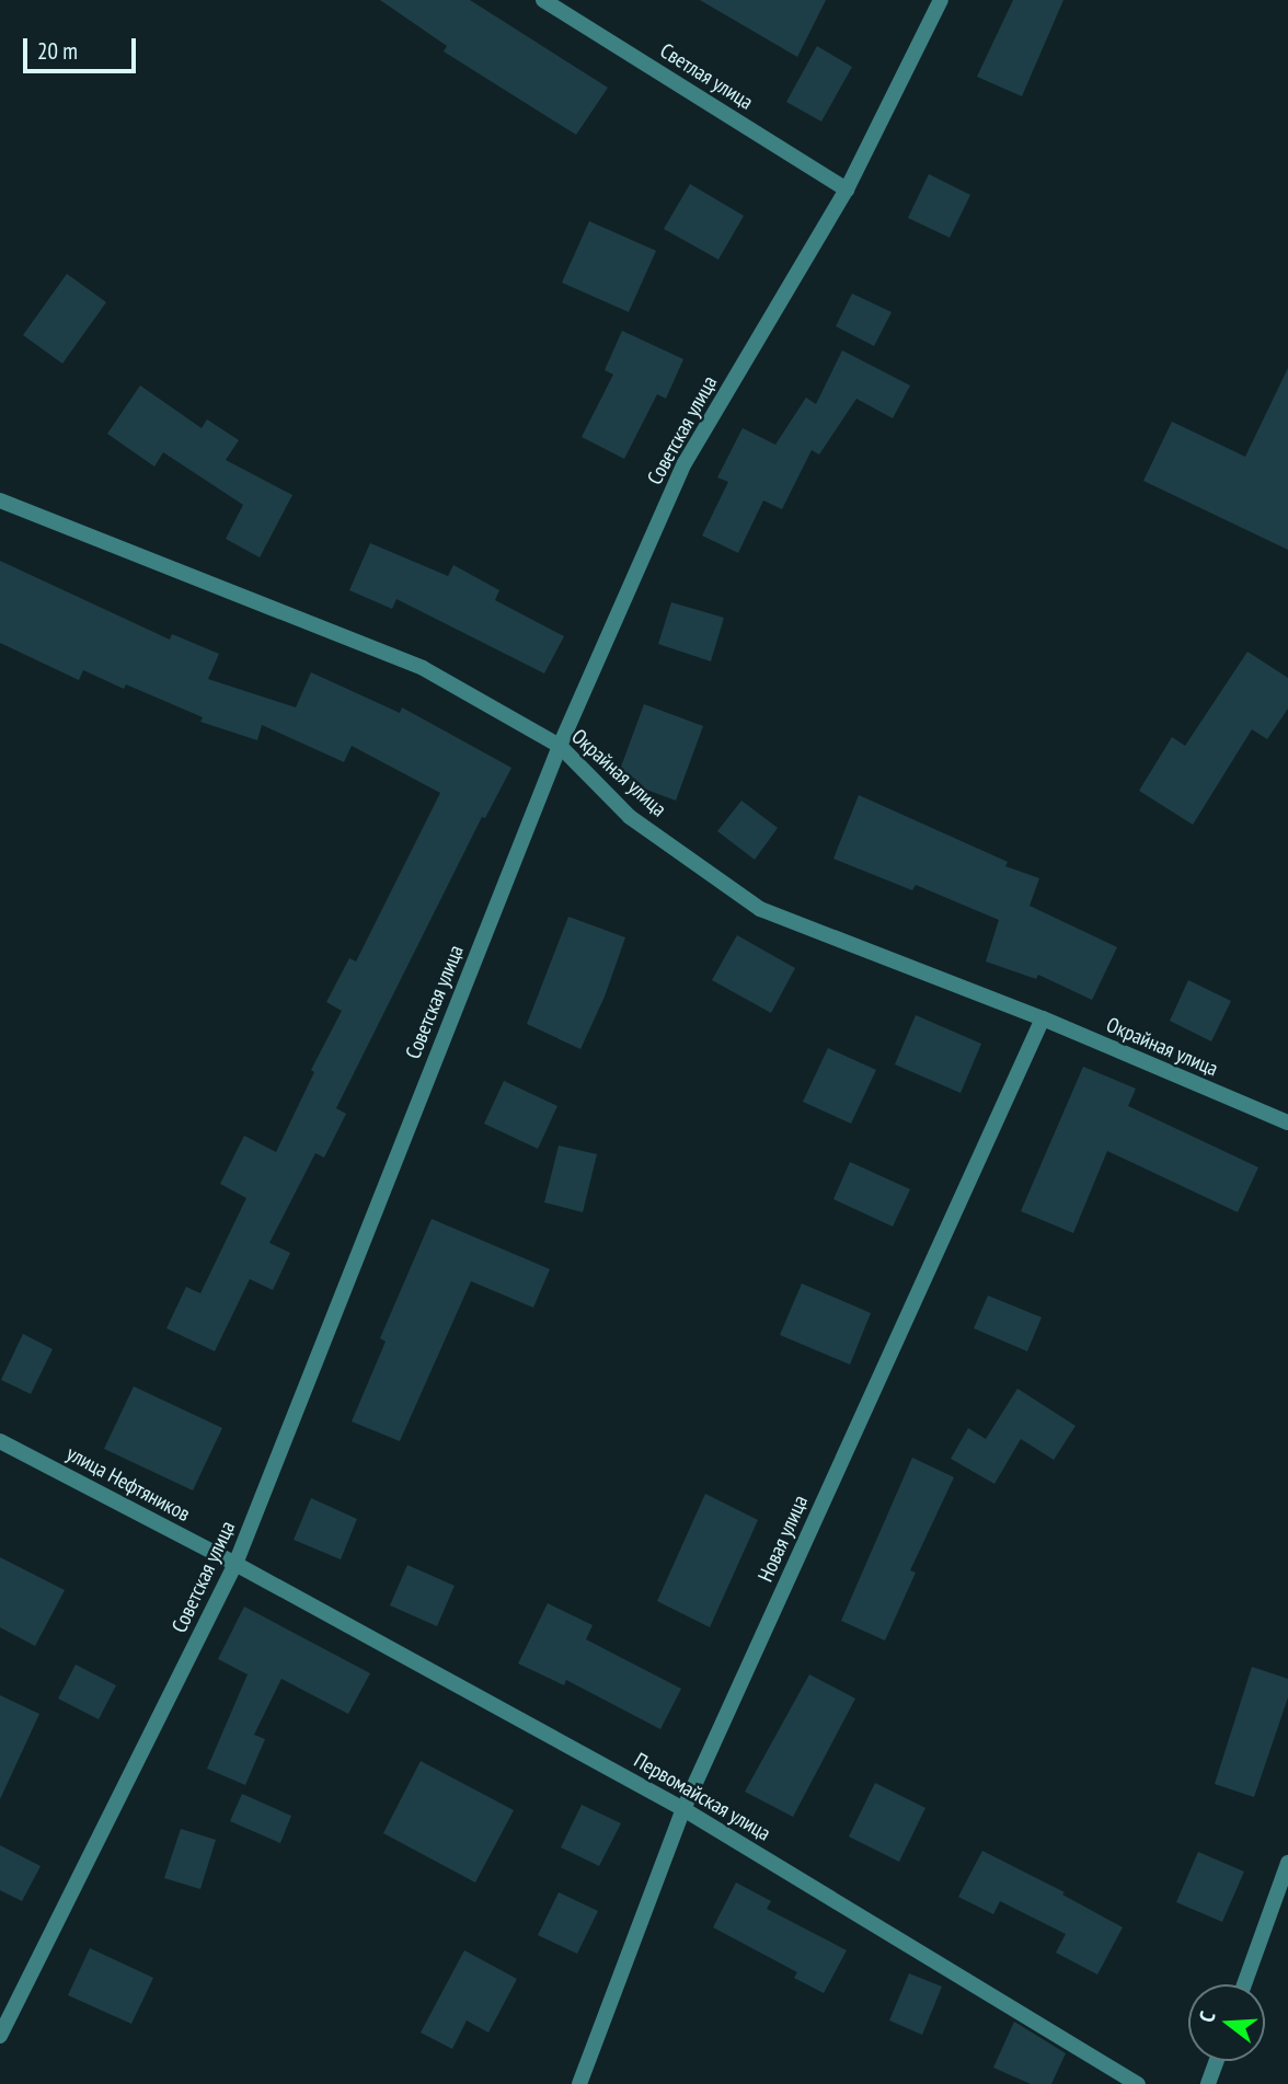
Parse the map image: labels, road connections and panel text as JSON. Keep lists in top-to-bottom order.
{
  "streets": {
    "street": [
      "Светлая улица",
      "Советская улица",
      "Окрайная улица",
      "улица Нефтяников",
      "Новая улица",
      "Первомайская улица"
    ]
  },
  "crossings": [
    ["Светлая улица", "Советская улица"],
    ["Советская улица", "Окрайная улица"],
    ["Советская улица", "улица Нефтяников"],
    ["Советская улица", "Первомайская улица"],
    ["Окрайная улица", "Новая улица"],
    ["улица Нефтяников", "Первомайская улица"],
    ["Новая улица", "Первомайская улица"]
  ],
  "scale_bar": "20 m",
  "north": "left"
}
